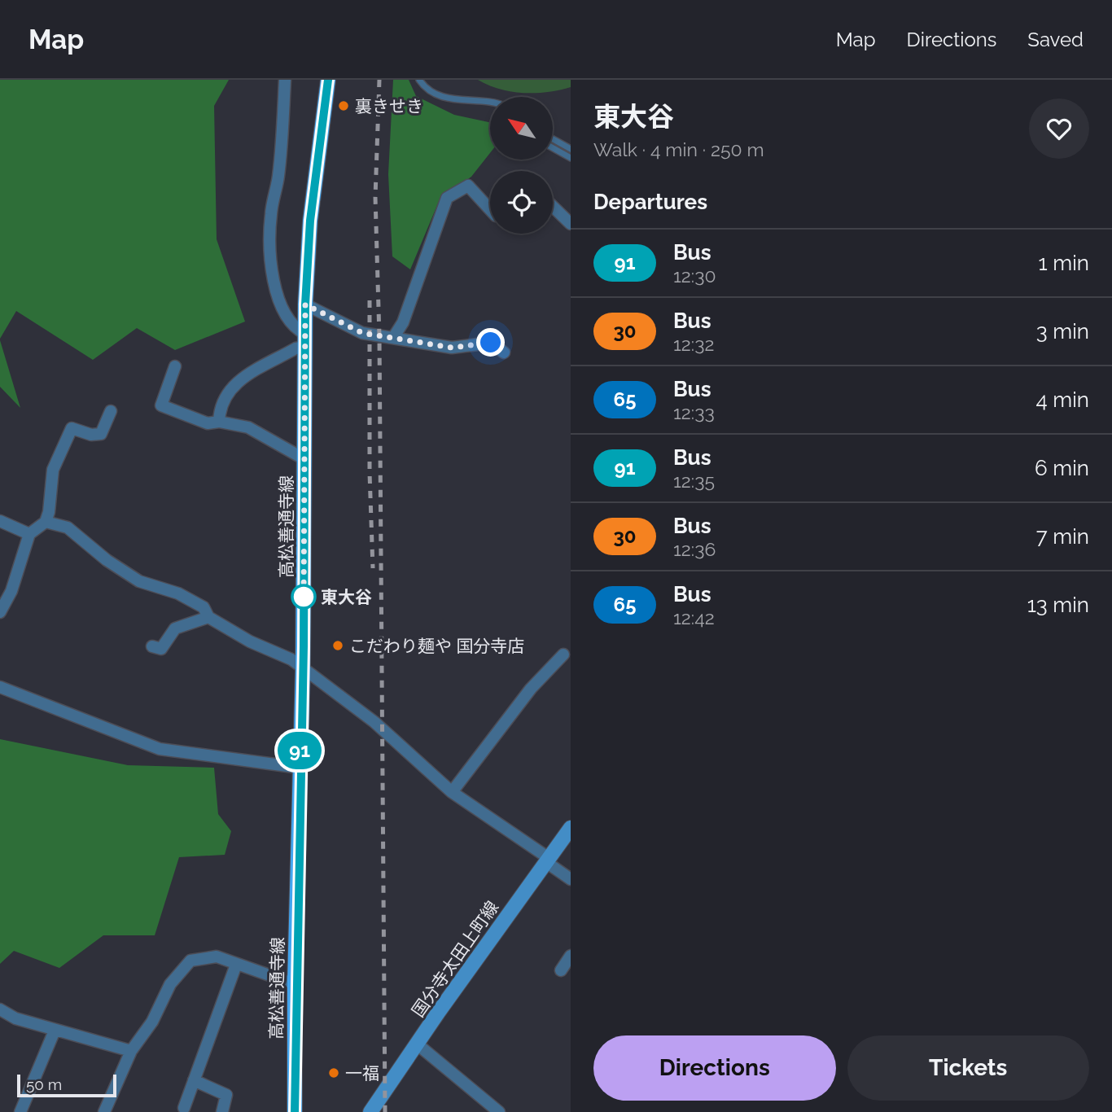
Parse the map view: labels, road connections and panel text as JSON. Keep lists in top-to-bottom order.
{
  "streets": {
    "main road": ["高松善通寺線", "国分寺太田上町線"]
  },
  "places": [
    "裏きせき",
    "東大谷",
    "こだわり麺や 国分寺店",
    "一福"
  ],
  "lines": ["bus line 91"],
  "scale_bar": "50 m",
  "north": "top left",
  "page": {
    "header": "Map",
    "nav": ["Map", "Directions", "Saved"],
    "on_map": "91",
    "heading": [
      ["東大谷", "Walk · 4 min · 250 m"],
      "Departures"
    ],
    "list": [
      {
        "mark": "91",
        "name": "Bus",
        "note": "12:30",
        "value": "1 min"
      },
      {
        "mark": "30",
        "name": "Bus",
        "note": "12:32",
        "value": "3 min"
      },
      {
        "mark": "65",
        "name": "Bus",
        "note": "12:33",
        "value": "4 min"
      },
      {
        "mark": "91",
        "name": "Bus",
        "note": "12:35",
        "value": "6 min"
      },
      {
        "mark": "30",
        "name": "Bus",
        "note": "12:36",
        "value": "7 min"
      },
      {
        "mark": "65",
        "name": "Bus",
        "note": "12:42",
        "value": "13 min"
      }
    ],
    "buttons": ["Directions", "Tickets"],
    "scale": "50 m"
  }
}
